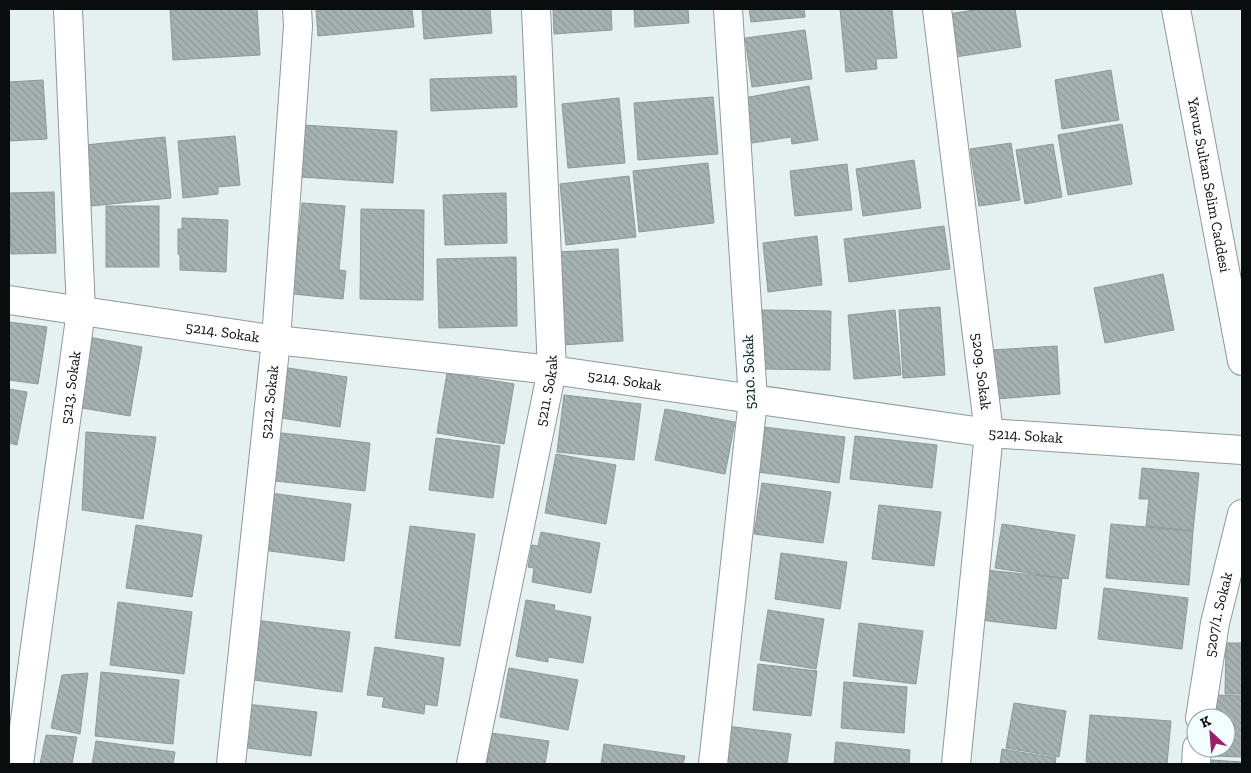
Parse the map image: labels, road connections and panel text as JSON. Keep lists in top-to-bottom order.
{
  "streets": {
    "street": [
      "Yavuz Sultan Selim Caddesi",
      "5214. Sokak",
      "5209. Sokak",
      "5210. Sokak",
      "5213. Sokak",
      "5211. Sokak",
      "5212. Sokak",
      "5207/1. Sokak"
    ]
  },
  "crossings": [
    ["5214. Sokak", "5209. Sokak"],
    ["5214. Sokak", "5210. Sokak"],
    ["5214. Sokak", "5213. Sokak"],
    ["5214. Sokak", "5211. Sokak"],
    ["5214. Sokak", "5212. Sokak"]
  ],
  "north": "top left"
}
